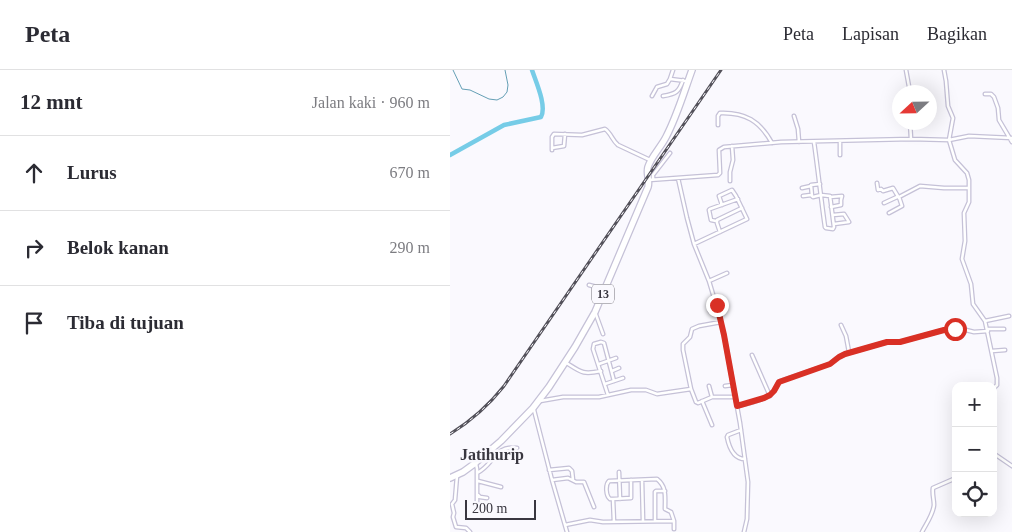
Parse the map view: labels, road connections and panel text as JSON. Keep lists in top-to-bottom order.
{
  "streets": {
    "highway": ["13"]
  },
  "districts": ["Jatihurip"],
  "scale_bar": "200 m",
  "north": "left",
  "page": {
    "header": "Peta",
    "nav": ["Peta", "Lapisan", "Bagikan"],
    "heading": ["12 mnt", "Jalan kaki · 960 m"],
    "list": [
      ["Lurus", "670 m"],
      ["Belok kanan", "290 m"],
      "Tiba di tujuan"
    ],
    "map_buttons": ["+", "−"],
    "scale": "200 m"
  }
}
